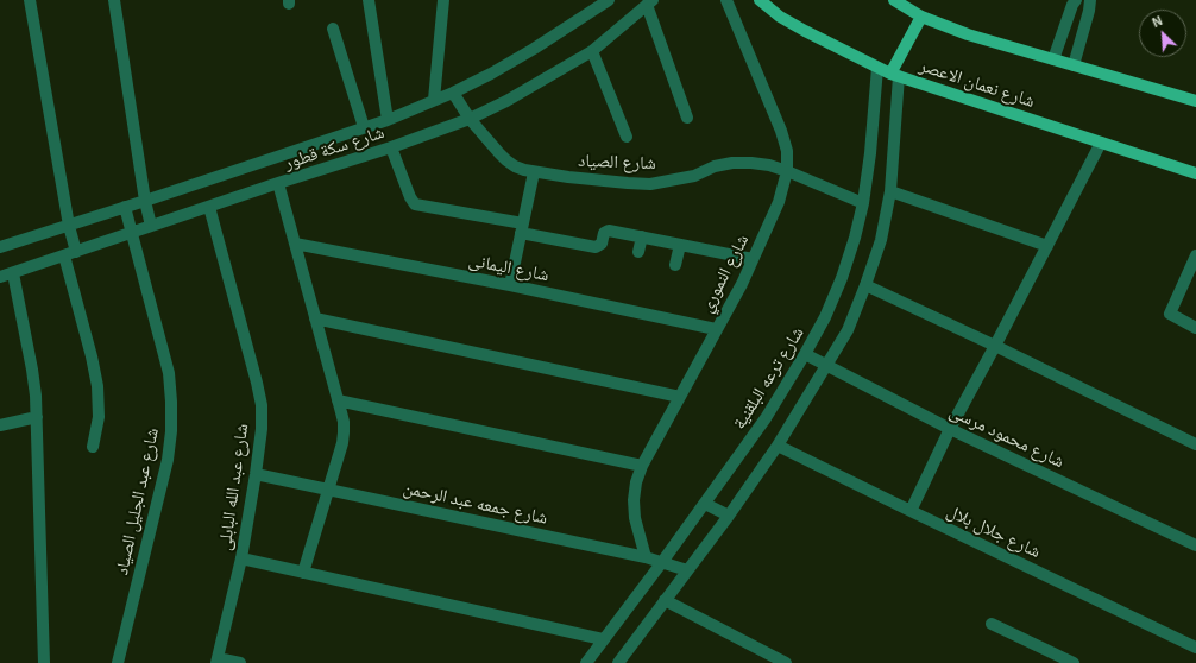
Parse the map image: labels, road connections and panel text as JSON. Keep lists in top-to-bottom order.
{
  "streets": {
    "main road": ["شارع نعمان الاعصر"],
    "street": [
      "شارع سكة قطور",
      "شارع الصياد",
      "شارع اليمانى",
      "شارع النموري",
      "شارع ترعه البلقنية",
      "شارع محمود مرسى",
      "شارع عبد الله البابلى",
      "شارع عبد الجليل الصياد",
      "شارع جمعه عبد الرحمن",
      "شارع جلال بلال"
    ]
  },
  "crossings": [
    ["شارع نعمان الاعصر", "شارع ترعه البلقنية"],
    ["شارع سكة قطور", "شارع الصياد"],
    ["شارع سكة قطور", "شارع عبد الله البابلى"],
    ["شارع سكة قطور", "شارع عبد الجليل الصياد"],
    ["شارع الصياد", "شارع النموري"],
    ["شارع الصياد", "شارع ترعه البلقنية"],
    ["شارع اليمانى", "شارع النموري"],
    ["شارع النموري", "شارع جمعه عبد الرحمن"],
    ["شارع ترعه البلقنية", "شارع محمود مرسى"],
    ["شارع ترعه البلقنية", "شارع جمعه عبد الرحمن"],
    ["شارع عبد الله البابلى", "شارع جمعه عبد الرحمن"]
  ],
  "north": "top left"
}
